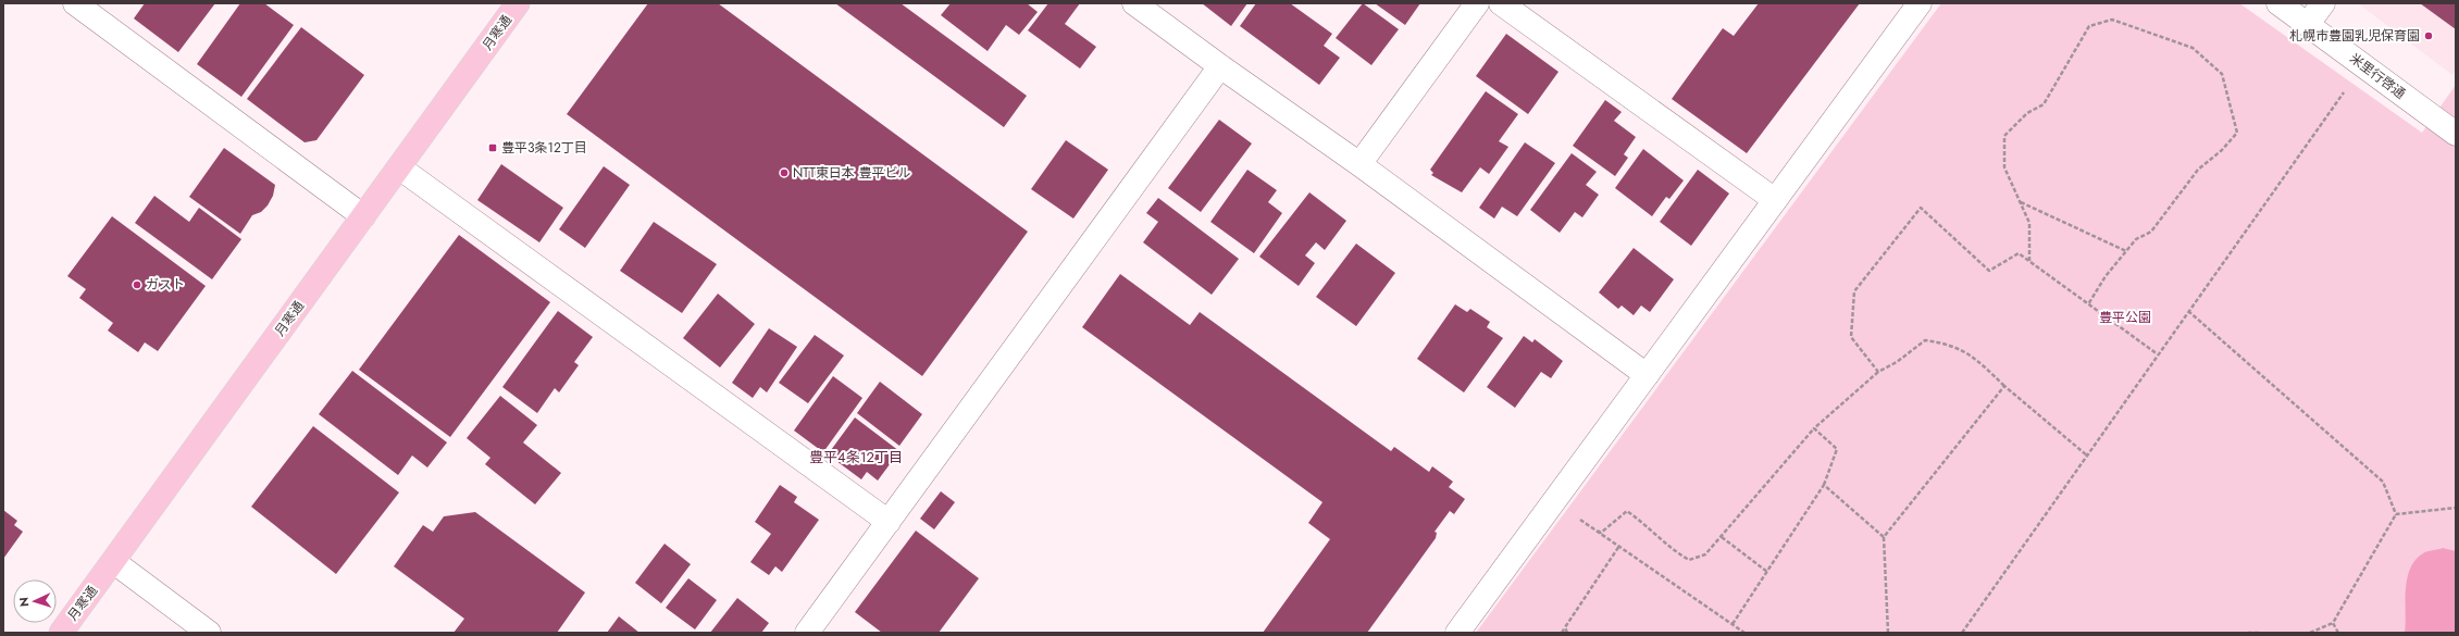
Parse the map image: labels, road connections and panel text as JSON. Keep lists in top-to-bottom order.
{
  "streets": {
    "highway": ["月寒通"],
    "street": ["米里行啓通"]
  },
  "districts": ["豊平4条12丁目"],
  "parks": ["豊平公園"],
  "places": {
    "other": ["札幌市豊園乳児保育園", "NTT東日本 豊平ビル", "ガスト"],
    "transit": ["豊平3条12丁目"]
  },
  "north": "left"
}
